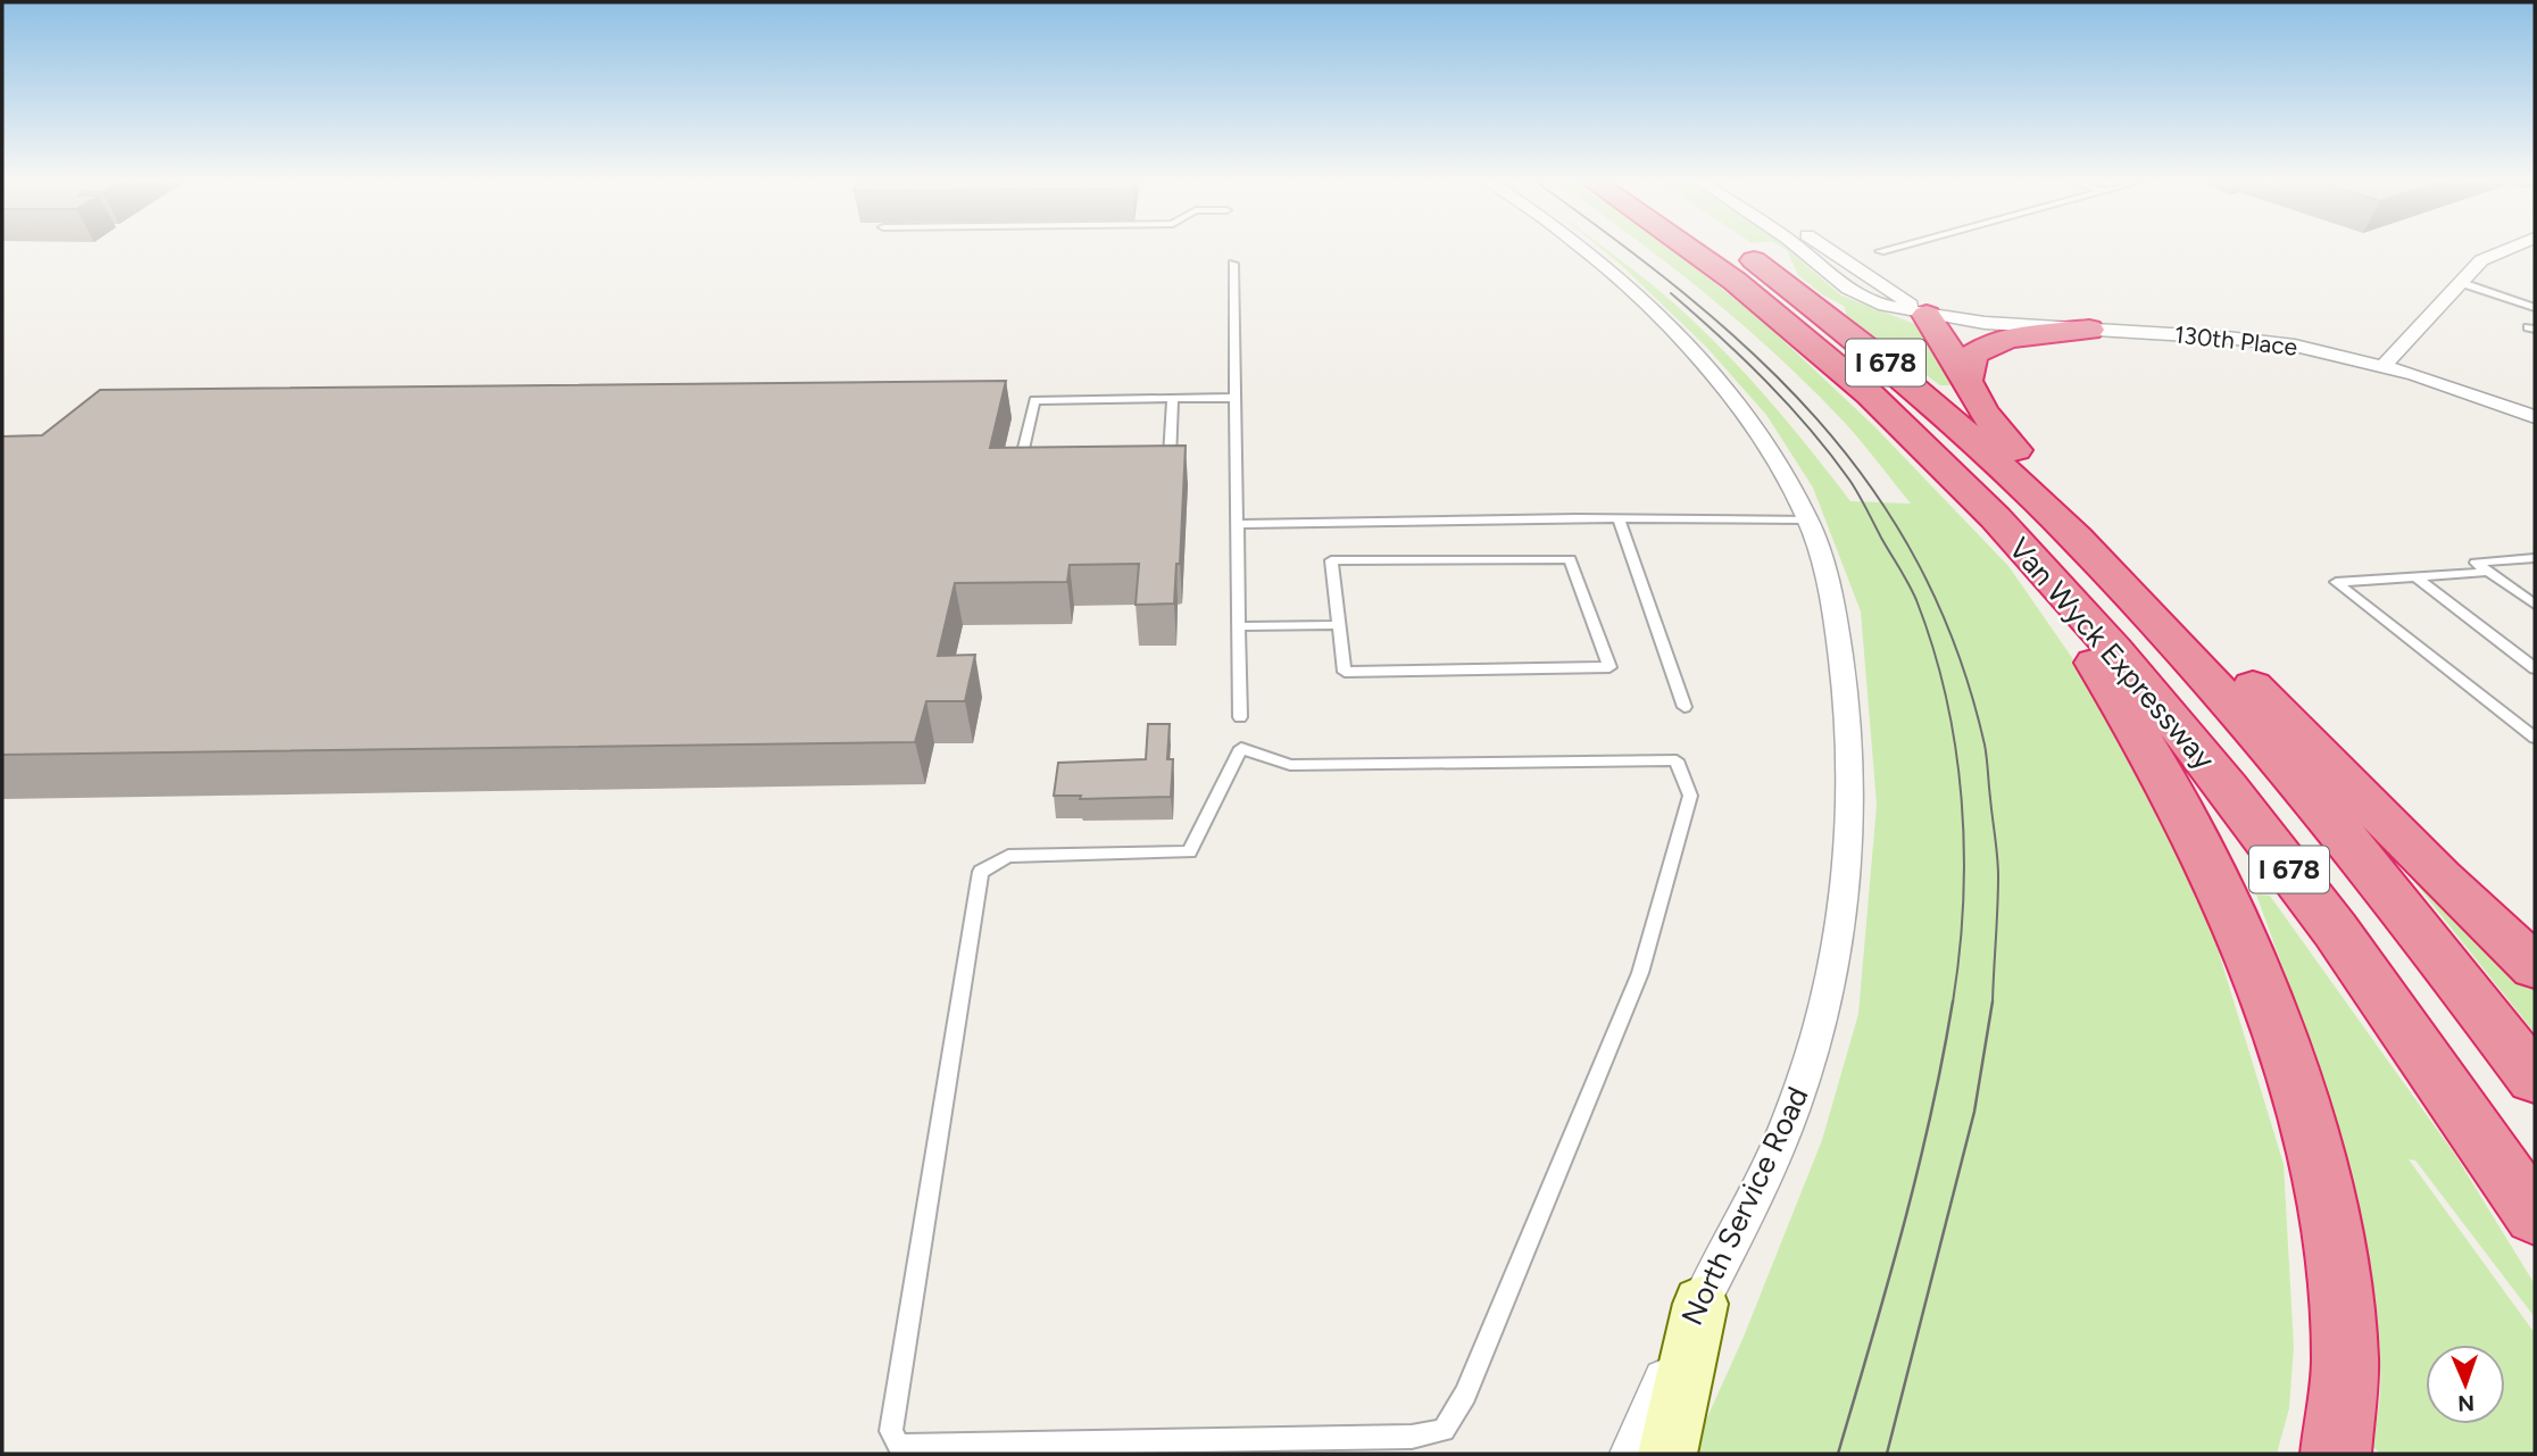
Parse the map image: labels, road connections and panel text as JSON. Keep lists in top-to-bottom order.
{
  "streets": {
    "highway": ["I 678", "Van Wyck Expressway"],
    "street": ["130th Place", "North Service Road"]
  },
  "north": "bottom"
}
